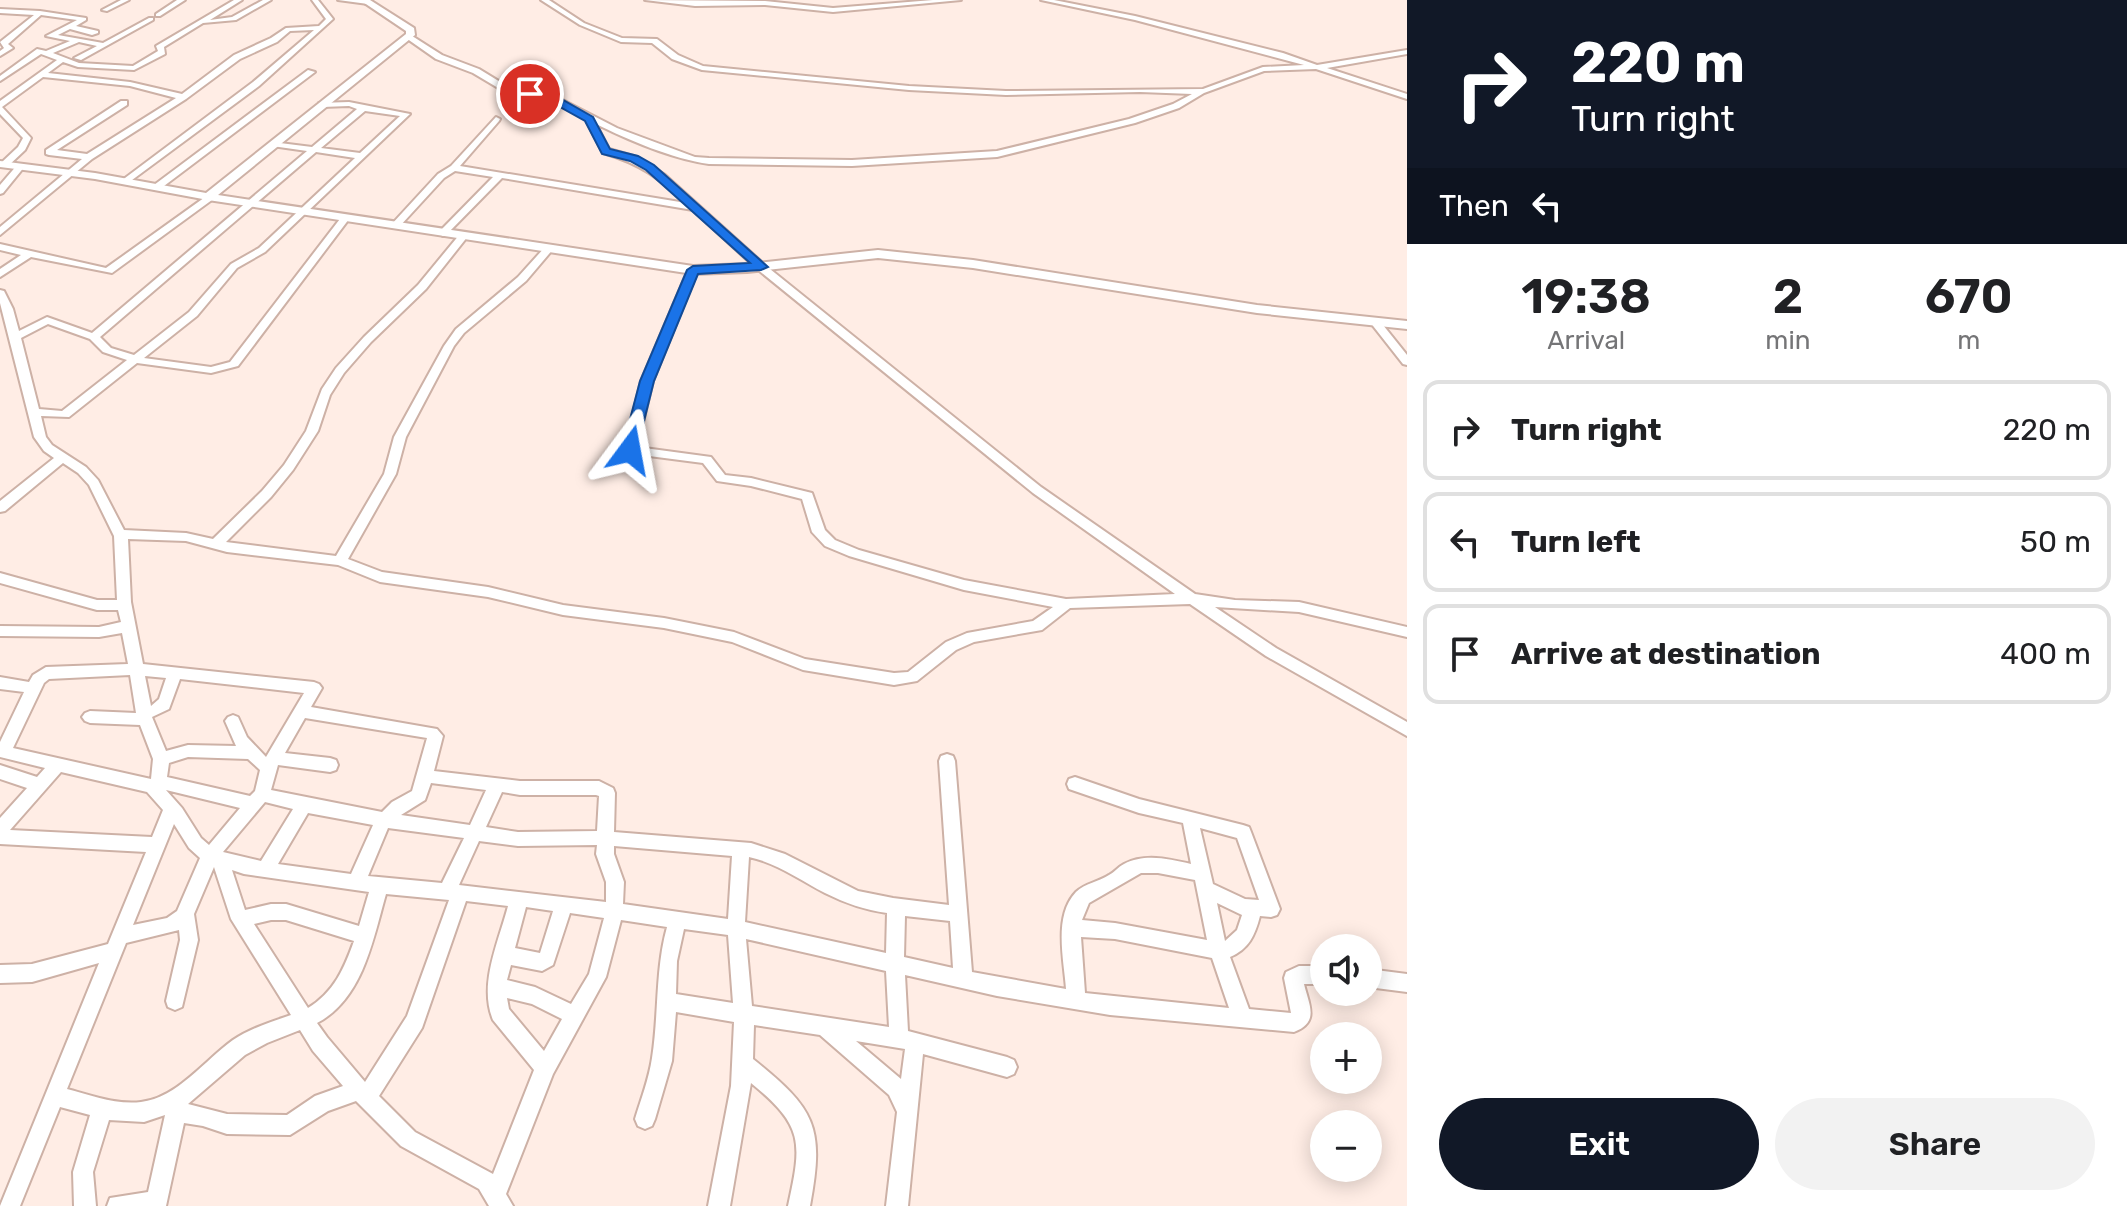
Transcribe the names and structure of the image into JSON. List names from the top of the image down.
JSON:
{
  "page": {
    "turn": ["220 m", "Turn right"],
    "then": "Then",
    "eta": [
      "19:38",
      "Arrival",
      "2",
      "min",
      "670",
      "m"
    ],
    "list": [
      {
        "name": "Turn right",
        "value": "220 m"
      },
      {
        "name": "Turn left",
        "value": "50 m"
      },
      {
        "name": "Arrive at destination",
        "value": "400 m"
      }
    ],
    "map_buttons": ["+", "−"],
    "buttons": ["Exit", "Share"]
  }
}
